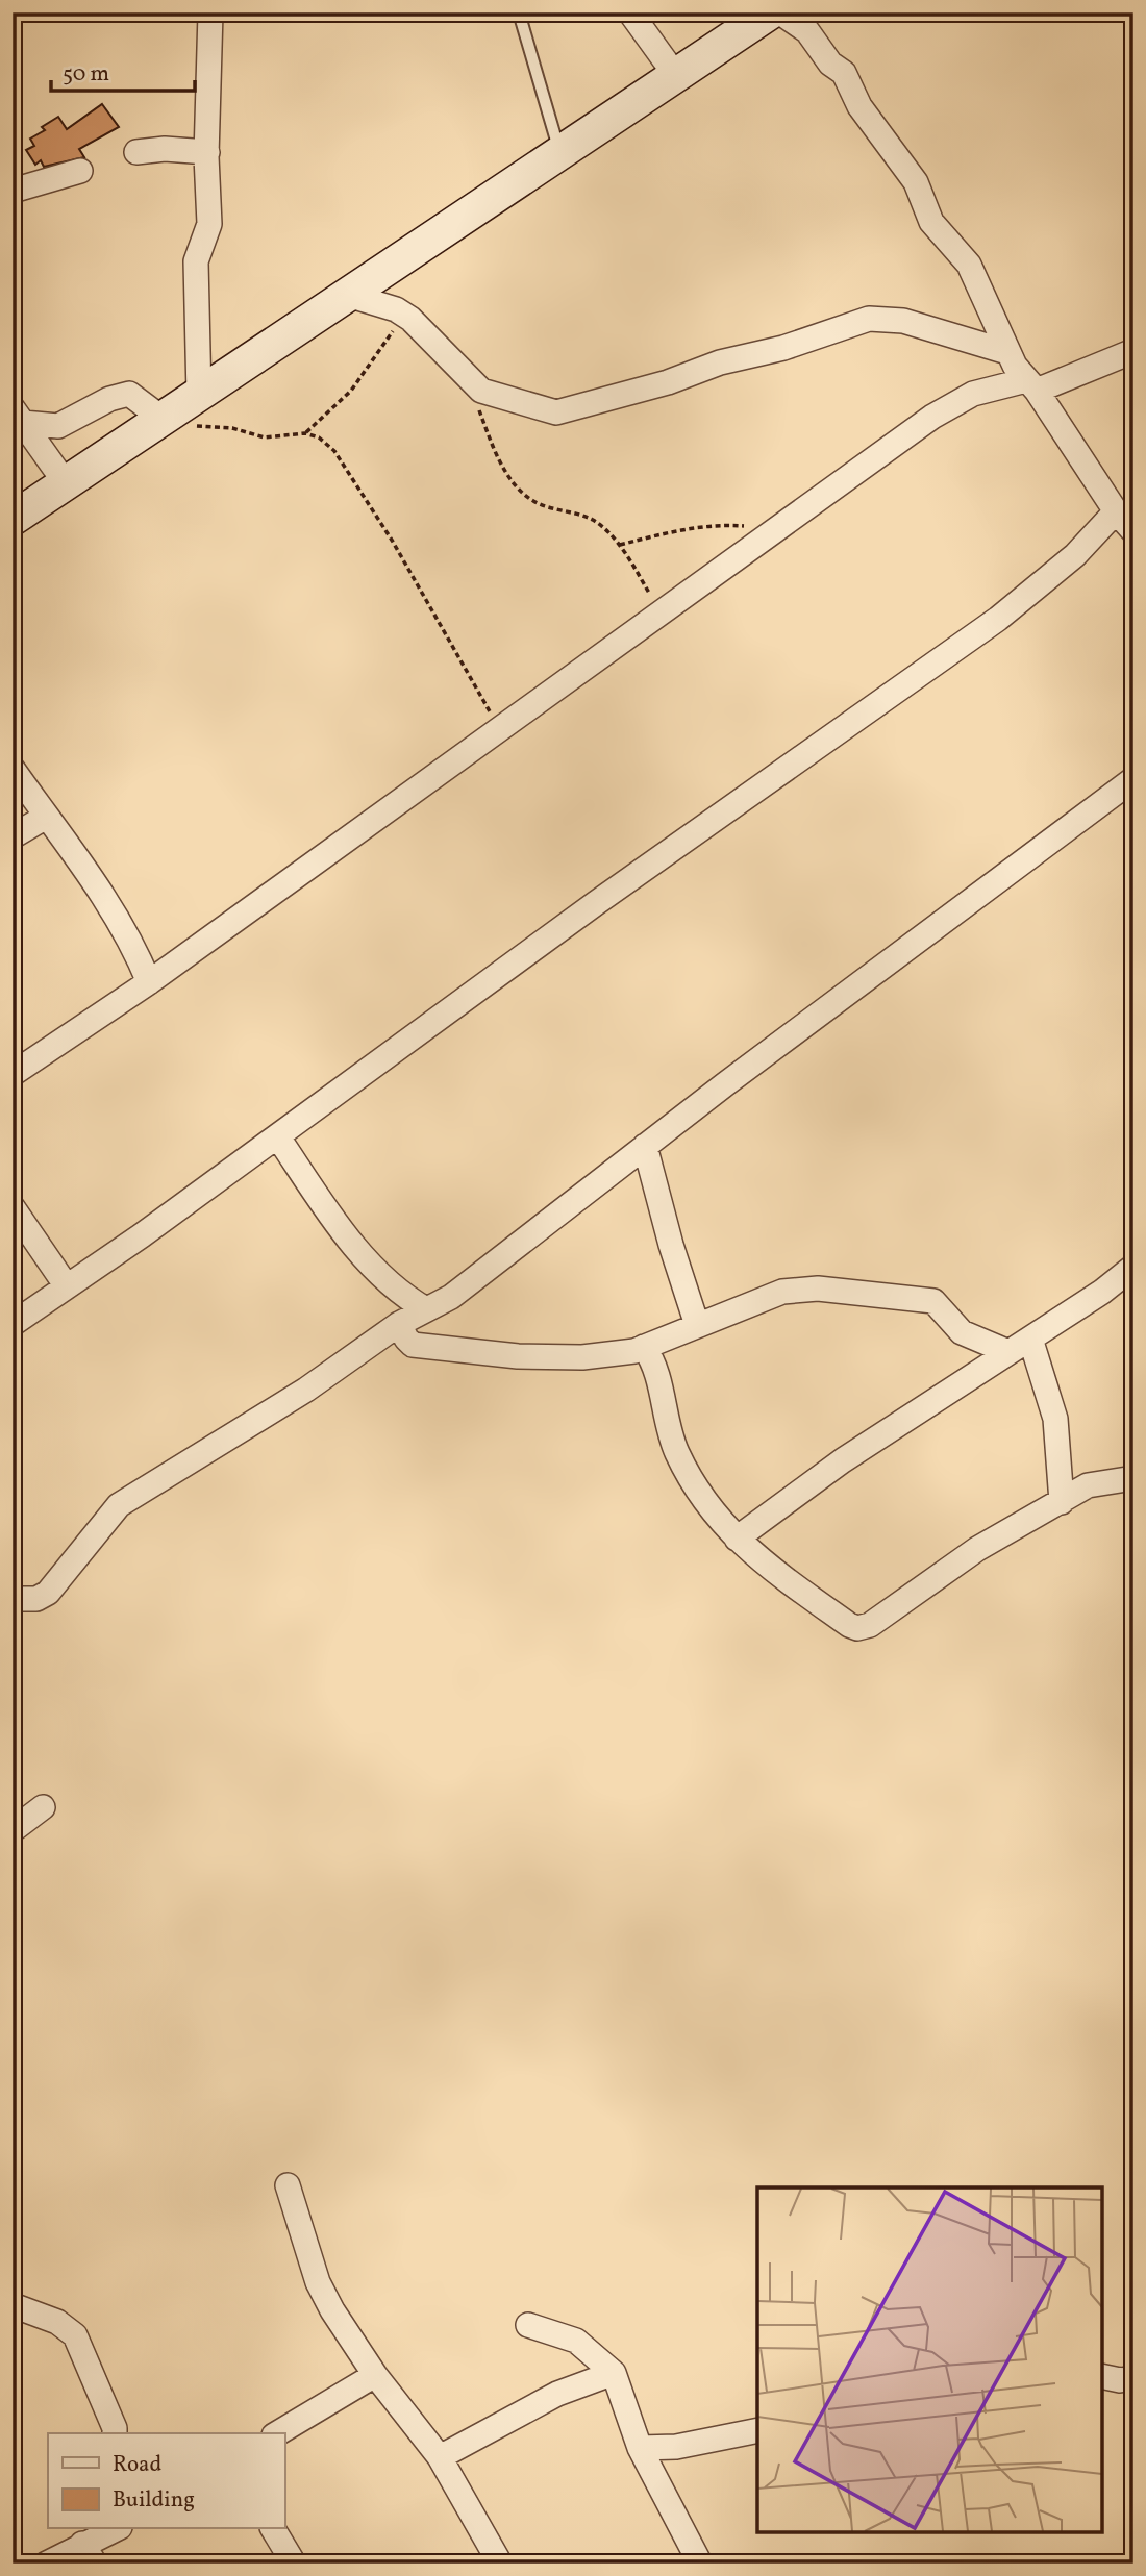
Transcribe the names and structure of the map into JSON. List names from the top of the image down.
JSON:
{
  "legend": ["Road", "Building"],
  "scale_bar": "50 m"
}
